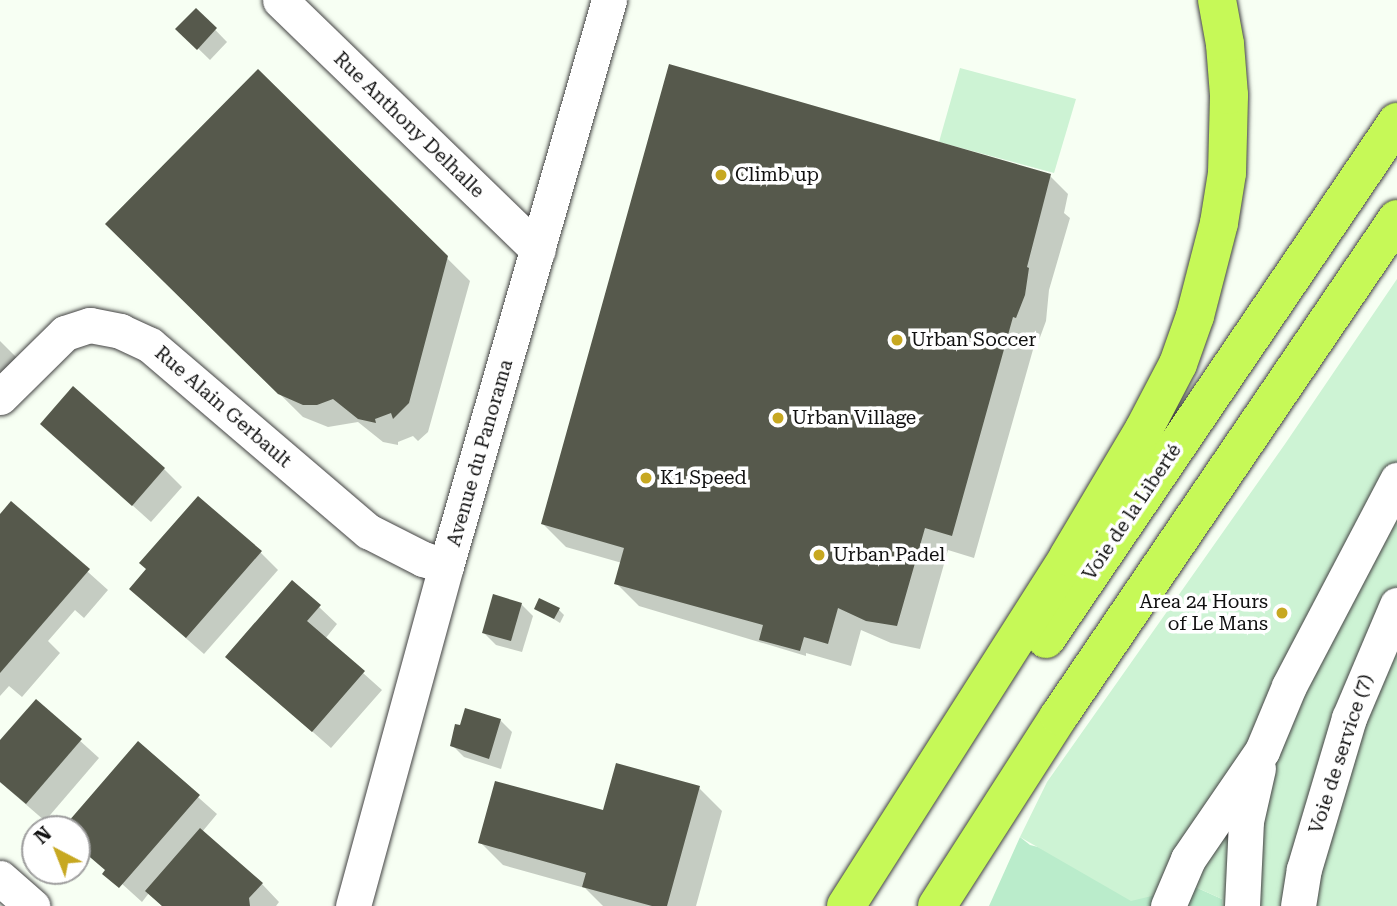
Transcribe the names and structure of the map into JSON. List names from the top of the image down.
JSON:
{
  "streets": {
    "highway": ["Voie de la Liberté"],
    "street": [
      "Rue Anthony Delhalle",
      "Rue Alain Gerbault",
      "Avenue du Panorama",
      "Voie de service (7)"
    ]
  },
  "crossings": [
    ["Rue Anthony Delhalle", "Avenue du Panorama"],
    ["Rue Alain Gerbault", "Avenue du Panorama"]
  ],
  "places": [
    "Climb up",
    "Urban Soccer",
    "Urban Village",
    "K1 Speed",
    "Urban Padel",
    "Area 24 Hours of Le Mans"
  ],
  "north": "top left"
}
